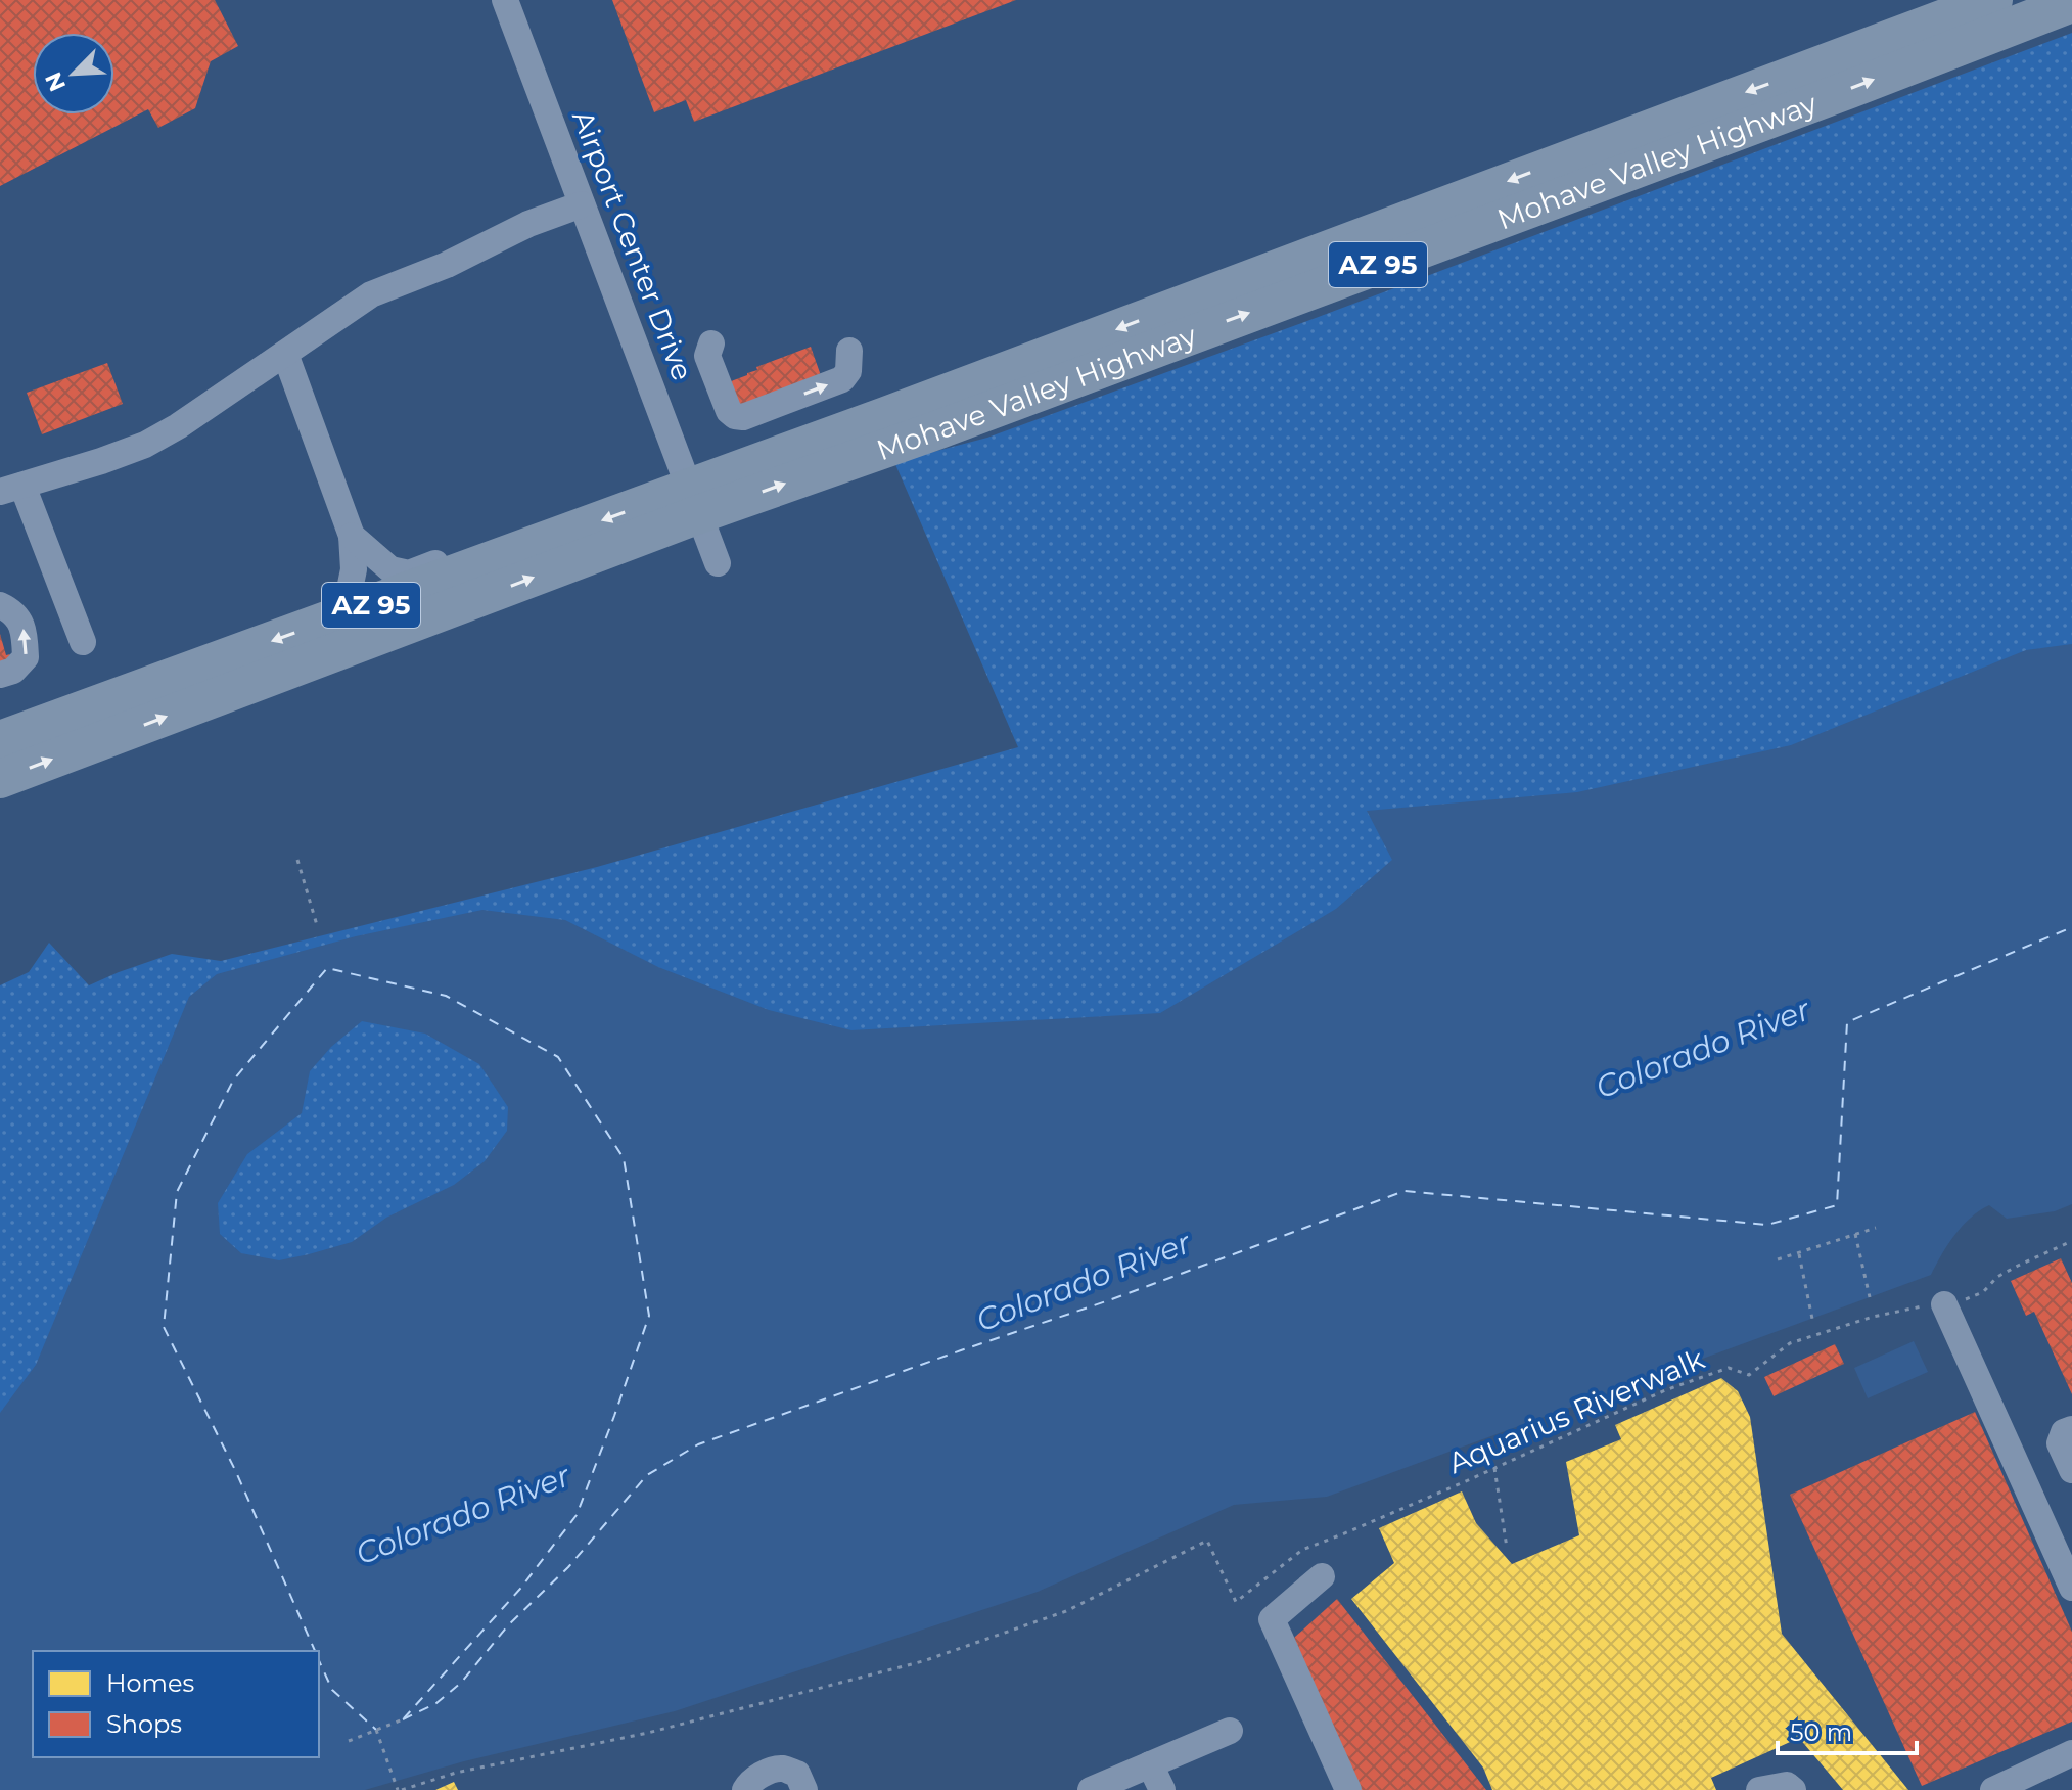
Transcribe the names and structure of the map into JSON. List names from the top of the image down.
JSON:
{
  "streets": {
    "highway": ["Mohave Valley Highway", "AZ 95"],
    "street": ["Airport Center Drive"],
    "path": ["Aquarius Riverwalk"]
  },
  "crossings": [
    ["Mohave Valley Highway", "Airport Center Drive"]
  ],
  "water": ["Colorado River"],
  "legend": ["Homes", "Shops"],
  "scale_bar": "50 m",
  "north": "bottom left"
}
